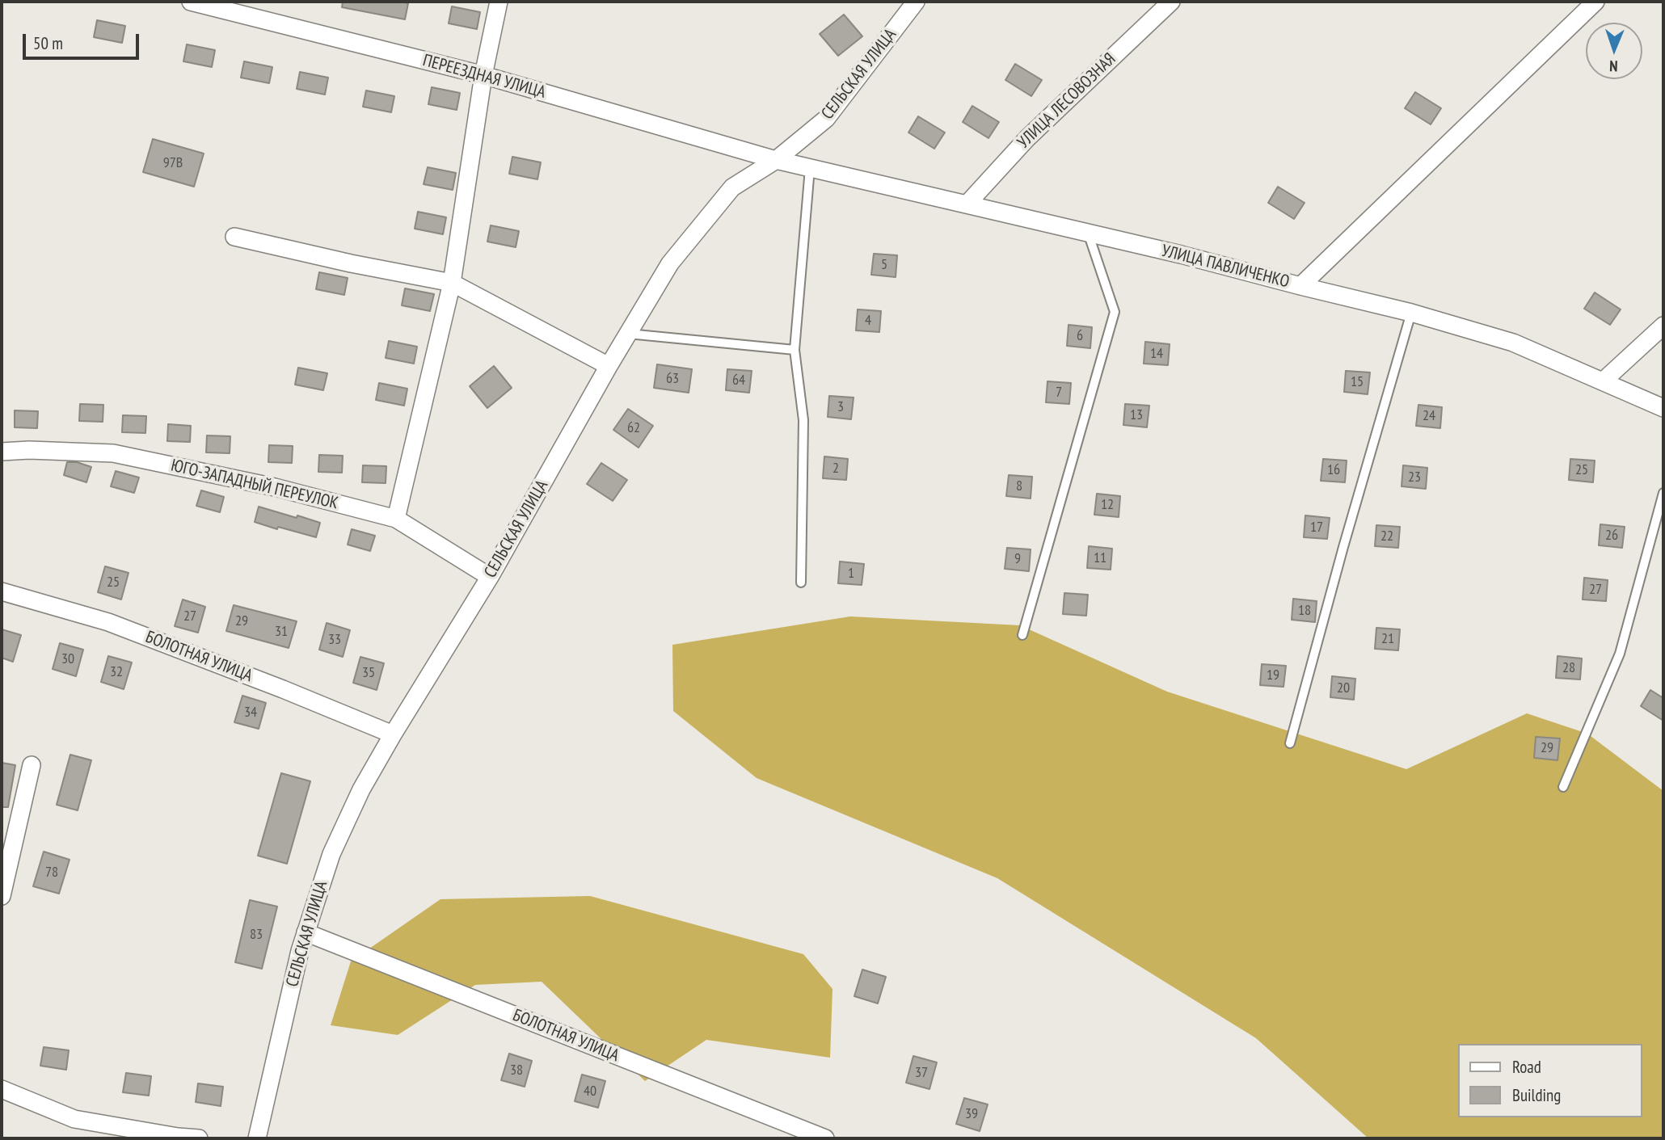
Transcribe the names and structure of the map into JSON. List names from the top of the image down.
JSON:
{
  "streets": {
    "street": [
      "СЕЛЬСКАЯ УЛИЦА",
      "ПЕРЕЕЗДНАЯ УЛИЦА",
      "УЛИЦА ЛЕСОВОЗНАЯ",
      "УЛИЦА ПАВЛИЧЕНКО",
      "ЮГО-ЗАПАДНЫЙ ПЕРЕУЛОК",
      "БОЛОТНАЯ УЛИЦА"
    ]
  },
  "crossings": [
    ["СЕЛЬСКАЯ УЛИЦА", "ПЕРЕЕЗДНАЯ УЛИЦА"],
    ["СЕЛЬСКАЯ УЛИЦА", "УЛИЦА ПАВЛИЧЕНКО"],
    ["СЕЛЬСКАЯ УЛИЦА", "ЮГО-ЗАПАДНЫЙ ПЕРЕУЛОК"],
    ["СЕЛЬСКАЯ УЛИЦА", "БОЛОТНАЯ УЛИЦА"],
    ["ПЕРЕЕЗДНАЯ УЛИЦА", "УЛИЦА ПАВЛИЧЕНКО"],
    ["УЛИЦА ЛЕСОВОЗНАЯ", "УЛИЦА ПАВЛИЧЕНКО"]
  ],
  "house_numbers": [
    "97В",
    "5",
    "4",
    "6",
    "14",
    "63",
    "64",
    "15",
    "7",
    "3",
    "13",
    "24",
    "62",
    "2",
    "16",
    "25",
    "23",
    "8",
    "12",
    "17",
    "26",
    "22",
    "11",
    "9",
    "1",
    "25",
    "27",
    "18",
    "27",
    "29",
    "31",
    "21",
    "33",
    "30",
    "28",
    "32",
    "35",
    "19",
    "20",
    "34",
    "29",
    "78",
    "83",
    "38",
    "37",
    "40",
    "39"
  ],
  "legend": ["Road", "Building"],
  "scale_bar": "50 m",
  "north": "bottom"
}
